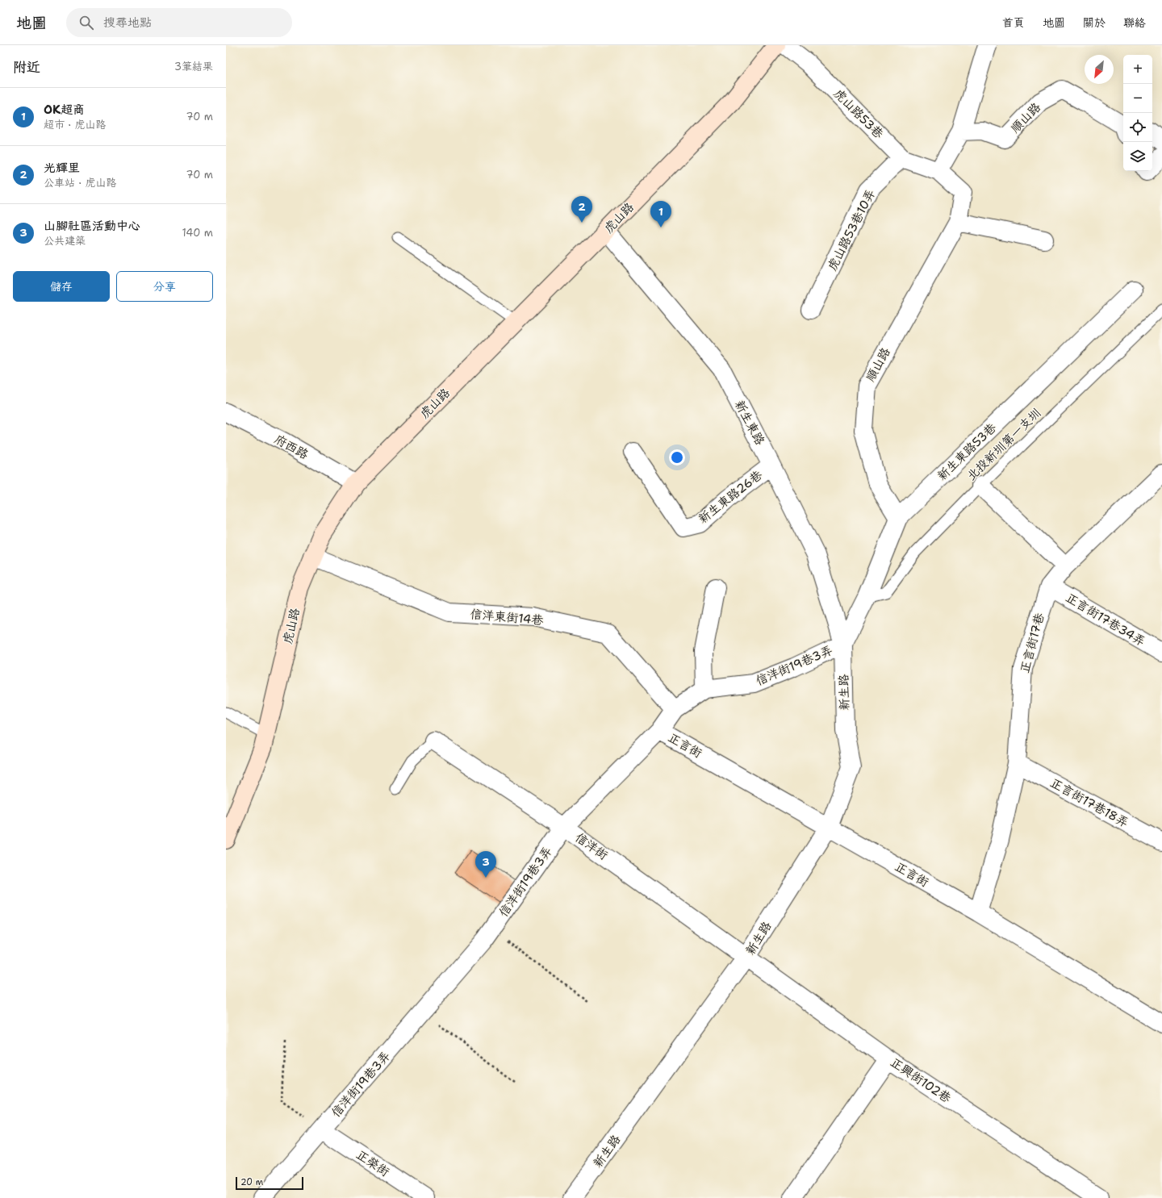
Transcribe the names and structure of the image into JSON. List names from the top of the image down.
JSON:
{
  "streets": {
    "street": [
      "虎山路53巷",
      "順山路",
      "虎山路",
      "虎山路53巷10弄",
      "新生東路",
      "府西路",
      "新生東路53巷",
      "新生東路26巷",
      "信洋東街14巷",
      "正言街17巷34弄",
      "正言街17巷",
      "信洋街19巷3弄",
      "新生路",
      "正言街",
      "正言街17巷18弄",
      "信洋街",
      "正興街102巷",
      "正榮街"
    ],
    "lane": ["北投新圳第一支圳"]
  },
  "crossings": [
    ["虎山路53巷", "順山路"],
    ["虎山路53巷", "虎山路53巷10弄"],
    ["順山路", "新生東路53巷"],
    ["虎山路", "新生東路"],
    ["虎山路", "府西路"],
    ["虎山路", "信洋東街14巷"],
    ["新生東路", "新生東路53巷"],
    ["新生東路", "新生東路26巷"],
    ["新生東路", "信洋街19巷3弄"],
    ["新生東路", "新生路"],
    ["北投新圳第一支圳", "新生東路53巷"],
    ["新生東路53巷", "信洋街19巷3弄"],
    ["新生東路53巷", "新生路"],
    ["信洋東街14巷", "信洋街19巷3弄"],
    ["正言街17巷34弄", "正言街17巷"],
    ["正言街17巷", "正言街"],
    ["正言街17巷", "正言街17巷18弄"],
    ["信洋街19巷3弄", "新生路"],
    ["信洋街19巷3弄", "正言街"],
    ["信洋街19巷3弄", "信洋街"],
    ["信洋街19巷3弄", "正榮街"],
    ["新生路", "正言街"],
    ["新生路", "信洋街"],
    ["新生路", "正興街102巷"],
    ["信洋街", "正興街102巷"]
  ],
  "scale_bar": "20 m",
  "north": "bottom left",
  "page": {
    "header": "地圖",
    "search": "搜尋地點",
    "nav": [
      "首頁",
      "地圖",
      "關於",
      "聯絡"
    ],
    "heading": ["附近", "3筆結果"],
    "map_buttons": ["+", "−"],
    "list": [
      {
        "mark": "1",
        "name": "OK超商",
        "note": "超市 · 虎山路",
        "value": "70 m"
      },
      {
        "mark": "2",
        "name": "光輝里",
        "note": "公車站 · 虎山路",
        "value": "70 m"
      },
      {
        "mark": "3",
        "name": "山腳社區活動中心",
        "note": "公共建築",
        "value": "140 m"
      }
    ],
    "pins": ["2", "1", "3"],
    "buttons": ["儲存", "分享"],
    "scale": "20 m"
  }
}
